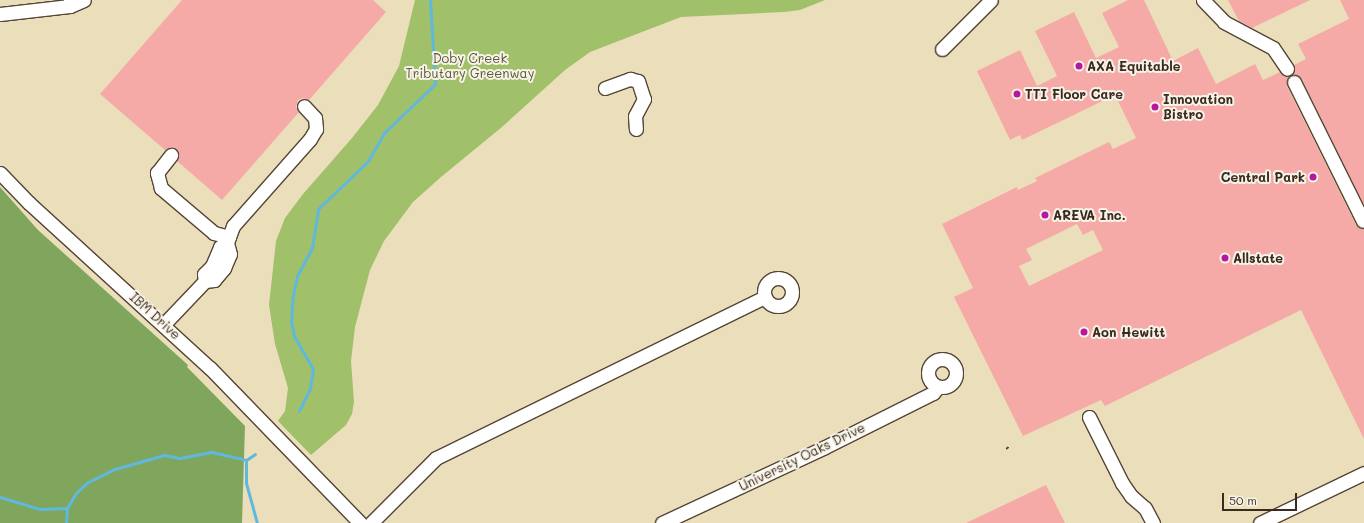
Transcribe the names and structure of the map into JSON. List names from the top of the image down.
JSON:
{
  "streets": {
    "street": ["IBM Drive", "University Oaks Drive"]
  },
  "parks": ["Doby Creek Tributary Greenway"],
  "places": [
    "AXA Equitable",
    "TTI Floor Care",
    "Innovation Bistro",
    "Central Park",
    "AREVA Inc.",
    "Allstate",
    "Aon Hewitt"
  ],
  "scale_bar": "50 m"
}
